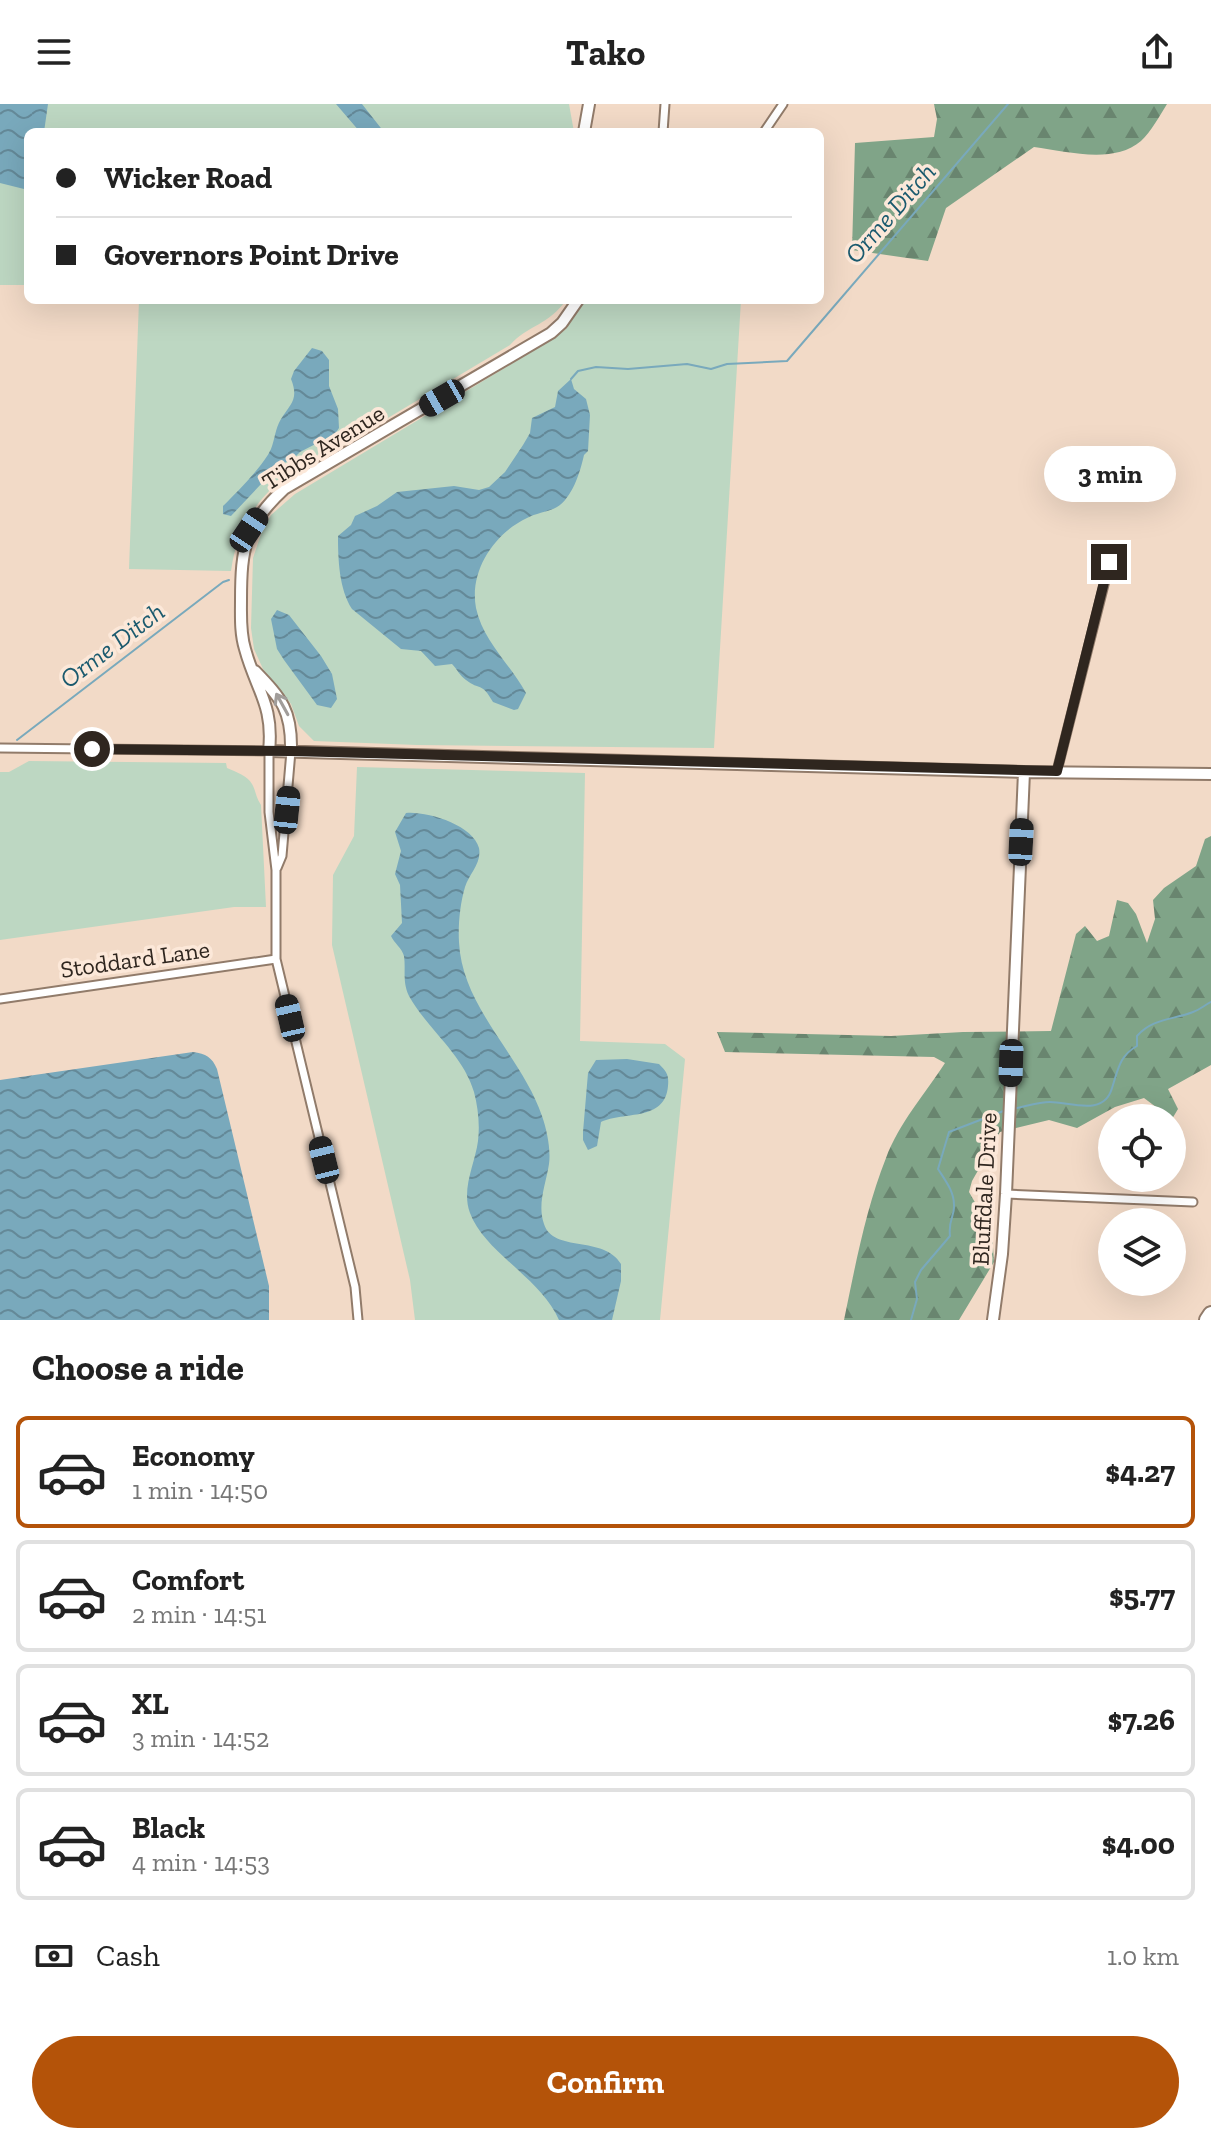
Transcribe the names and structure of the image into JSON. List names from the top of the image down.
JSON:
{
  "streets": {
    "street": ["Tibbs Avenue", "Stoddard Lane", "Bluffdale Drive"]
  },
  "crossings": [
    ["Tibbs Avenue", "Stoddard Lane"]
  ],
  "water": ["Orme Ditch"],
  "page": {
    "header": "Tako",
    "banner": ["Wicker Road", "Governors Point Drive"],
    "bubble": "3 min",
    "heading": "Choose a ride",
    "list": [
      {
        "name": "Economy",
        "note": "1 min · 14:50",
        "value": "$4.27"
      },
      {
        "name": "Comfort",
        "note": "2 min · 14:51",
        "value": "$5.77"
      },
      {
        "name": "XL",
        "note": "3 min · 14:52",
        "value": "$7.26"
      },
      {
        "name": "Black",
        "note": "4 min · 14:53",
        "value": "$4.00"
      }
    ],
    "pay": ["Cash", "1.0 km"],
    "buttons": "Confirm"
  }
}
